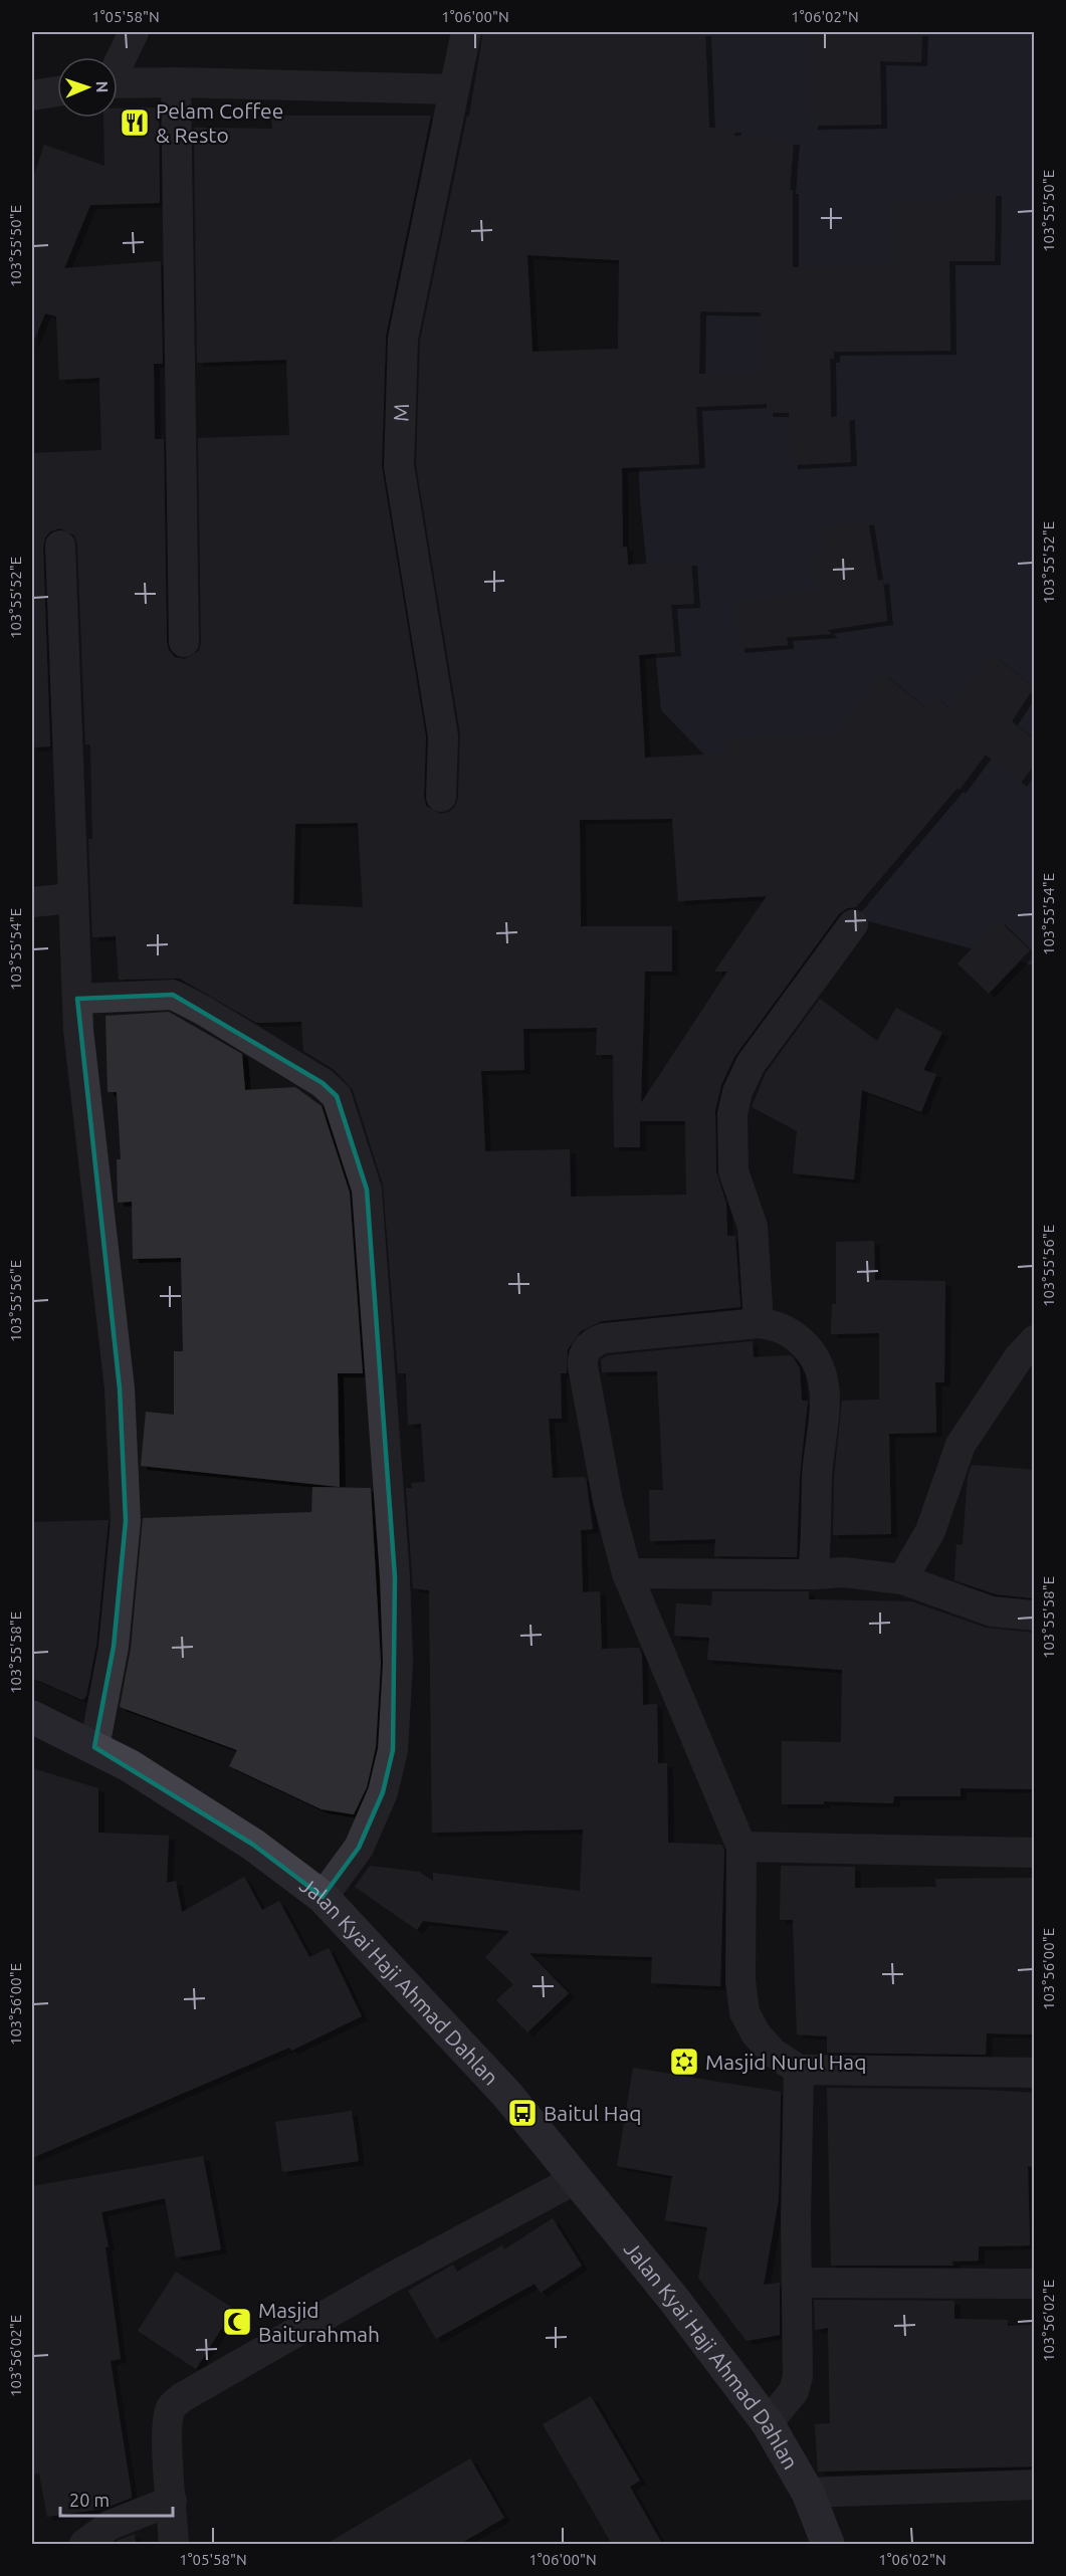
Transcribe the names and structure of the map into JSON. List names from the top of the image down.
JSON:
{
  "streets": {
    "main road": ["Jalan Kyai Haji Ahmad Dahlan"],
    "street": ["M"]
  },
  "places": {
    "restaurant": ["Pelam Coffee & Resto"],
    "synagogue": ["Masjid Nurul Haq"],
    "bus stop": ["Baitul Haq"],
    "mosque": ["Masjid Baiturahmah"]
  },
  "scale_bar": "20 m",
  "north": "right",
  "coordinates": [
    "1°05'58\"N",
    "1°06'00\"N",
    "1°06'02\"N",
    "103°55'50\"E",
    "103°55'52\"E",
    "103°55'54\"E",
    "103°55'56\"E",
    "103°55'58\"E",
    "103°56'00\"E",
    "103°56'02\"E"
  ]
}
